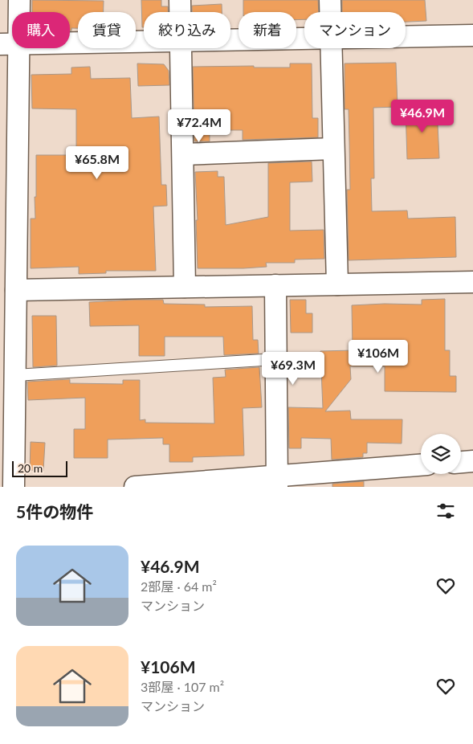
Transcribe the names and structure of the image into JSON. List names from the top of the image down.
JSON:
{
  "scale_bar": "20 m",
  "page": {
    "chip": [
      "購入",
      "賃貸",
      "絞り込み",
      "新着",
      "マンション"
    ],
    "price": [
      "¥46.9M",
      "¥72.4M",
      "¥65.8M",
      "¥106M",
      "¥69.3M"
    ],
    "scale": "20 m",
    "heading": "5件の物件",
    "list": [
      {
        "name": "¥46.9M",
        "note": "2部屋 · 64 m² · マンション"
      },
      {
        "name": "¥106M",
        "note": "3部屋 · 107 m² · マンション"
      }
    ]
  }
}
